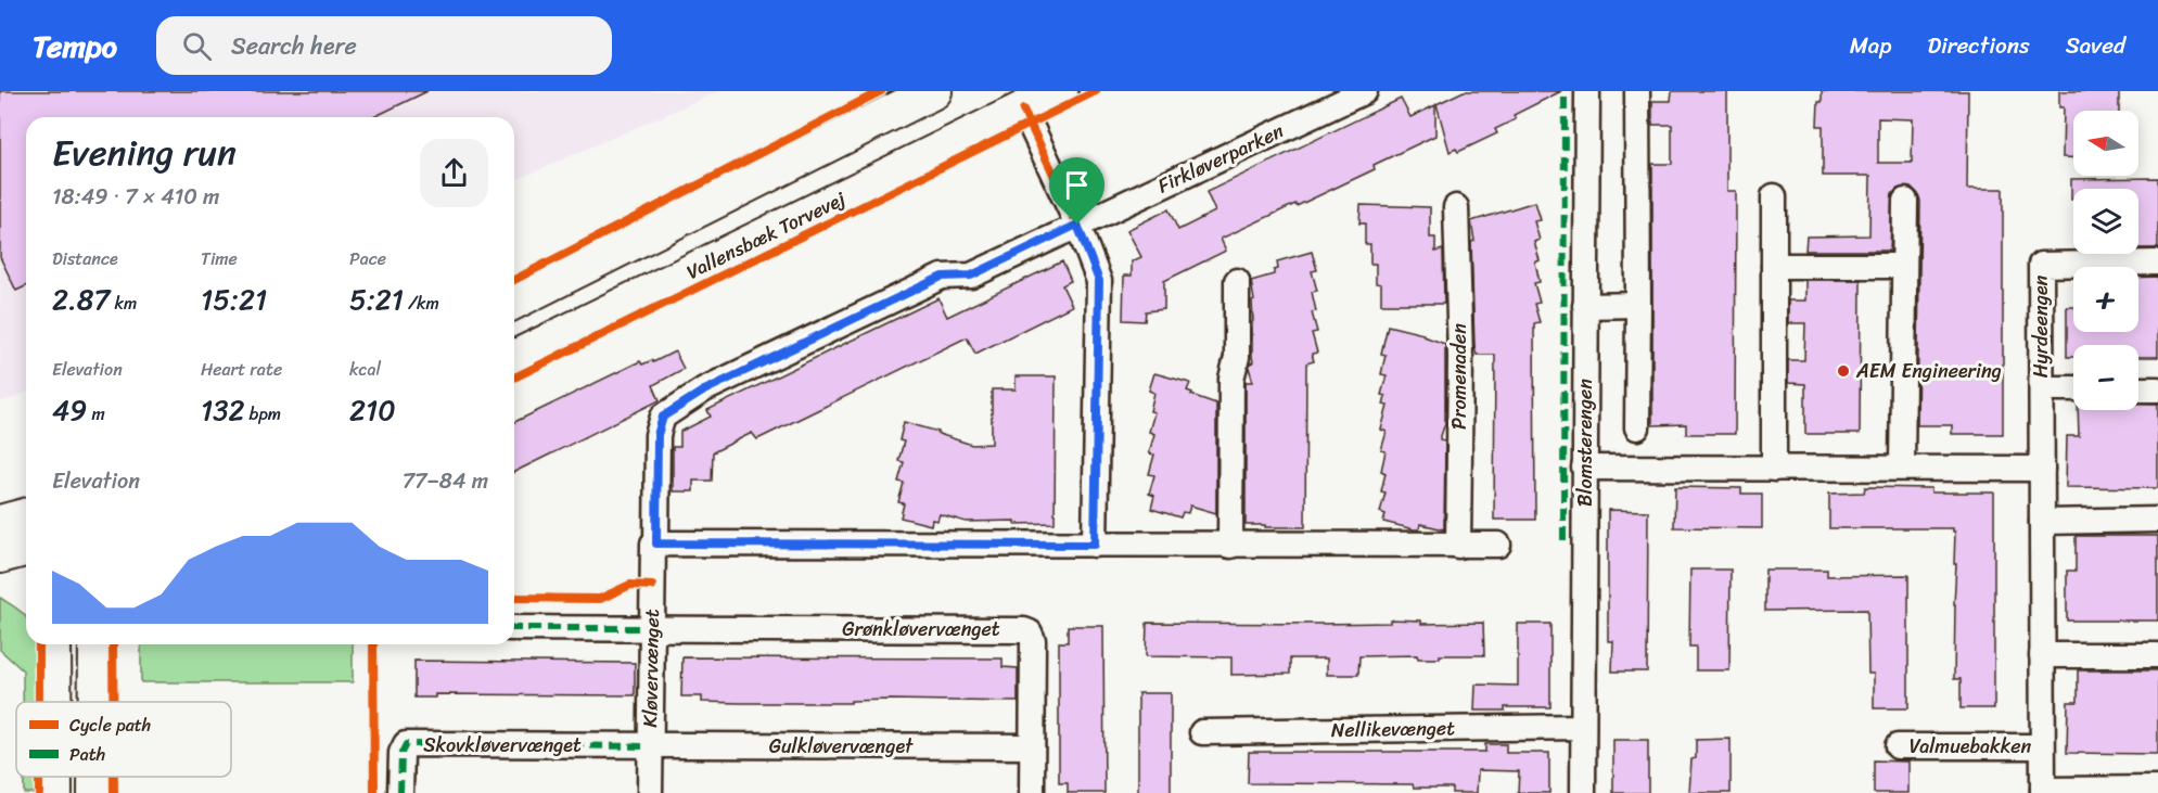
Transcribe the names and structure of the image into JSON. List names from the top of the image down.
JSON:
{
  "streets": {
    "street": [
      "Firkløverparken",
      "Vallensbæk Torvevej",
      "Hyrdeengen",
      "Promenaden",
      "Blomsterengen",
      "Grønkløvervænget",
      "Kløvervænget",
      "Nellikevænget",
      "Skovkløvervænget",
      "Gulkløvervænget",
      "Valmuebakken"
    ]
  },
  "crossings": [
    ["Firkløverparken", "Kløvervænget"],
    ["Hyrdeengen", "Valmuebakken"],
    ["Blomsterengen", "Nellikevænget"],
    ["Grønkløvervænget", "Kløvervænget"],
    ["Grønkløvervænget", "Gulkløvervænget"],
    ["Kløvervænget", "Skovkløvervænget"],
    ["Kløvervænget", "Gulkløvervænget"],
    ["Skovkløvervænget", "Gulkløvervænget"]
  ],
  "places": ["AEM Engineering"],
  "legend": ["Cycle path", "Path"],
  "north": "left",
  "page": {
    "header": "Tempo",
    "search": "Search here",
    "nav": ["Map", "Directions", "Saved"],
    "map_buttons": ["+", "−"],
    "heading": ["Evening run", "18:49 · 7 × 410 m"],
    "stats": [
      ["Distance", "2.87 km"],
      ["Time", "15:21"],
      ["Pace", "5:21 /km"],
      ["Elevation", "49 m"],
      ["Heart rate", "132 bpm"],
      ["kcal", "210"]
    ],
    "chart": ["Elevation", "77–84 m"]
  }
}
